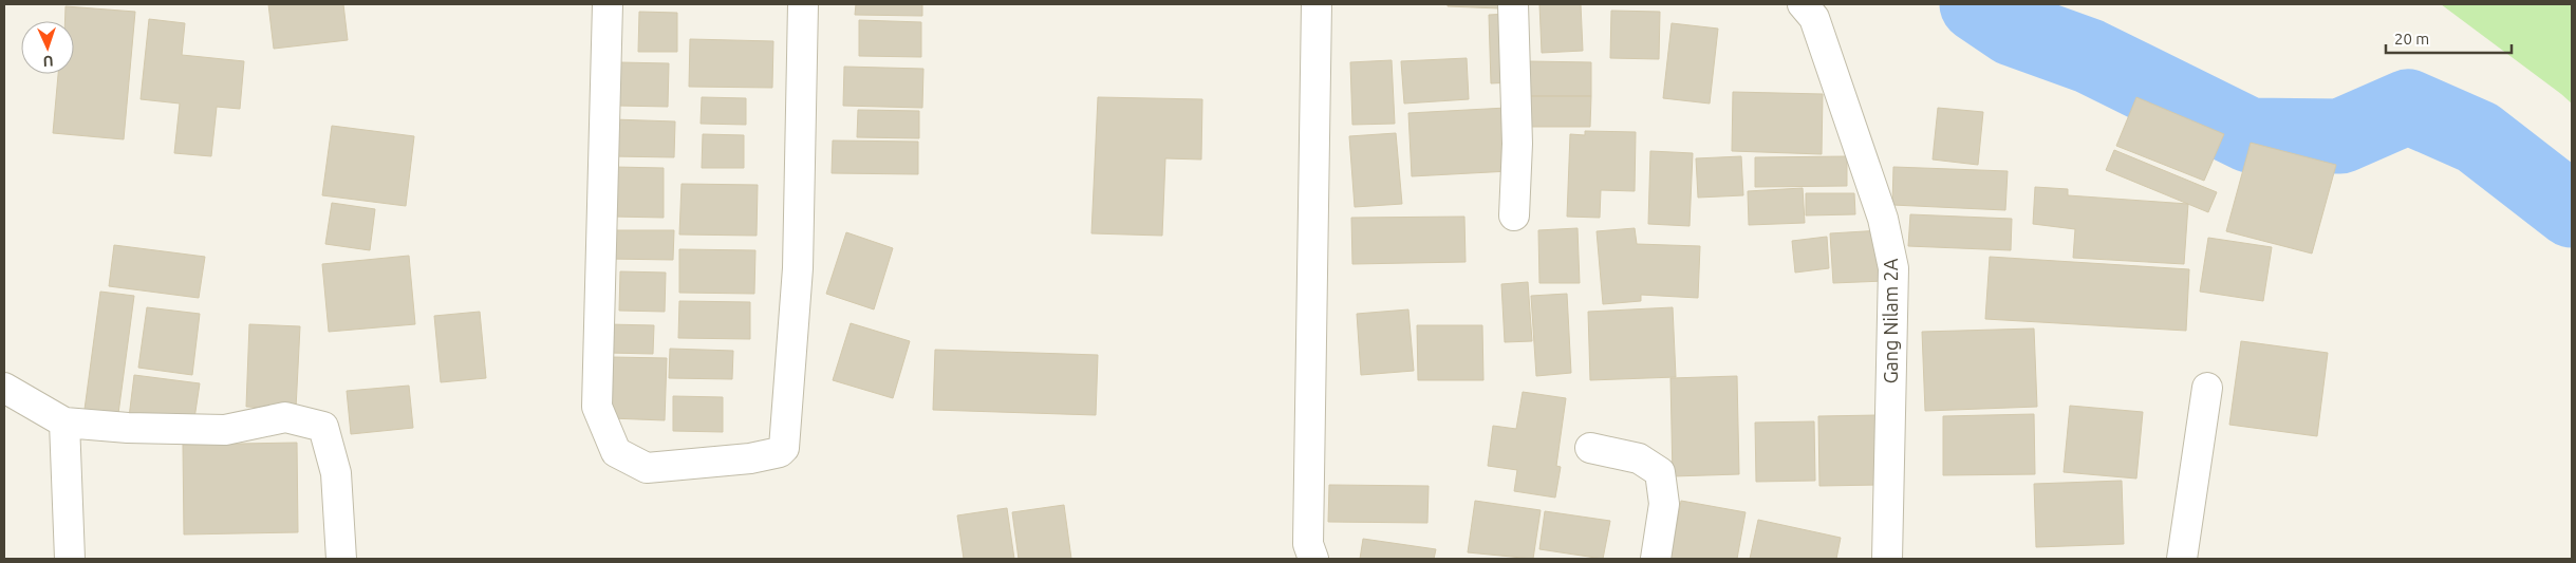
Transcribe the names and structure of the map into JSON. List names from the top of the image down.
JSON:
{
  "streets": {
    "street": ["Gang Nilam 2A"]
  },
  "scale_bar": "20 m",
  "north": "bottom"
}
